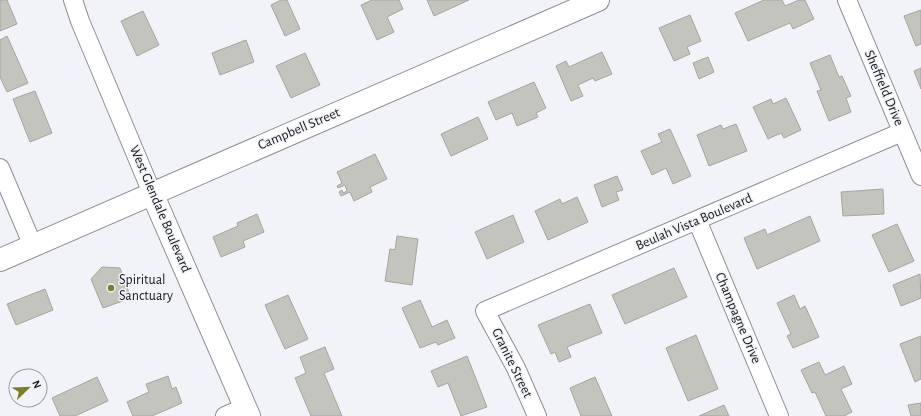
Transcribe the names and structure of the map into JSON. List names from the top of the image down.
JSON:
{
  "streets": {
    "main road": ["Campbell Street", "West Glendale Boulevard"],
    "street": [
      "Sheffield Drive",
      "Beulah Vista Boulevard",
      "Champagne Drive",
      "Granite Street"
    ]
  },
  "crossings": [
    ["Sheffield Drive", "Beulah Vista Boulevard"],
    ["Campbell Street", "West Glendale Boulevard"],
    ["Beulah Vista Boulevard", "Champagne Drive"],
    ["Beulah Vista Boulevard", "Granite Street"]
  ],
  "places": ["Spiritual Sanctuary"],
  "north": "top right"
}
